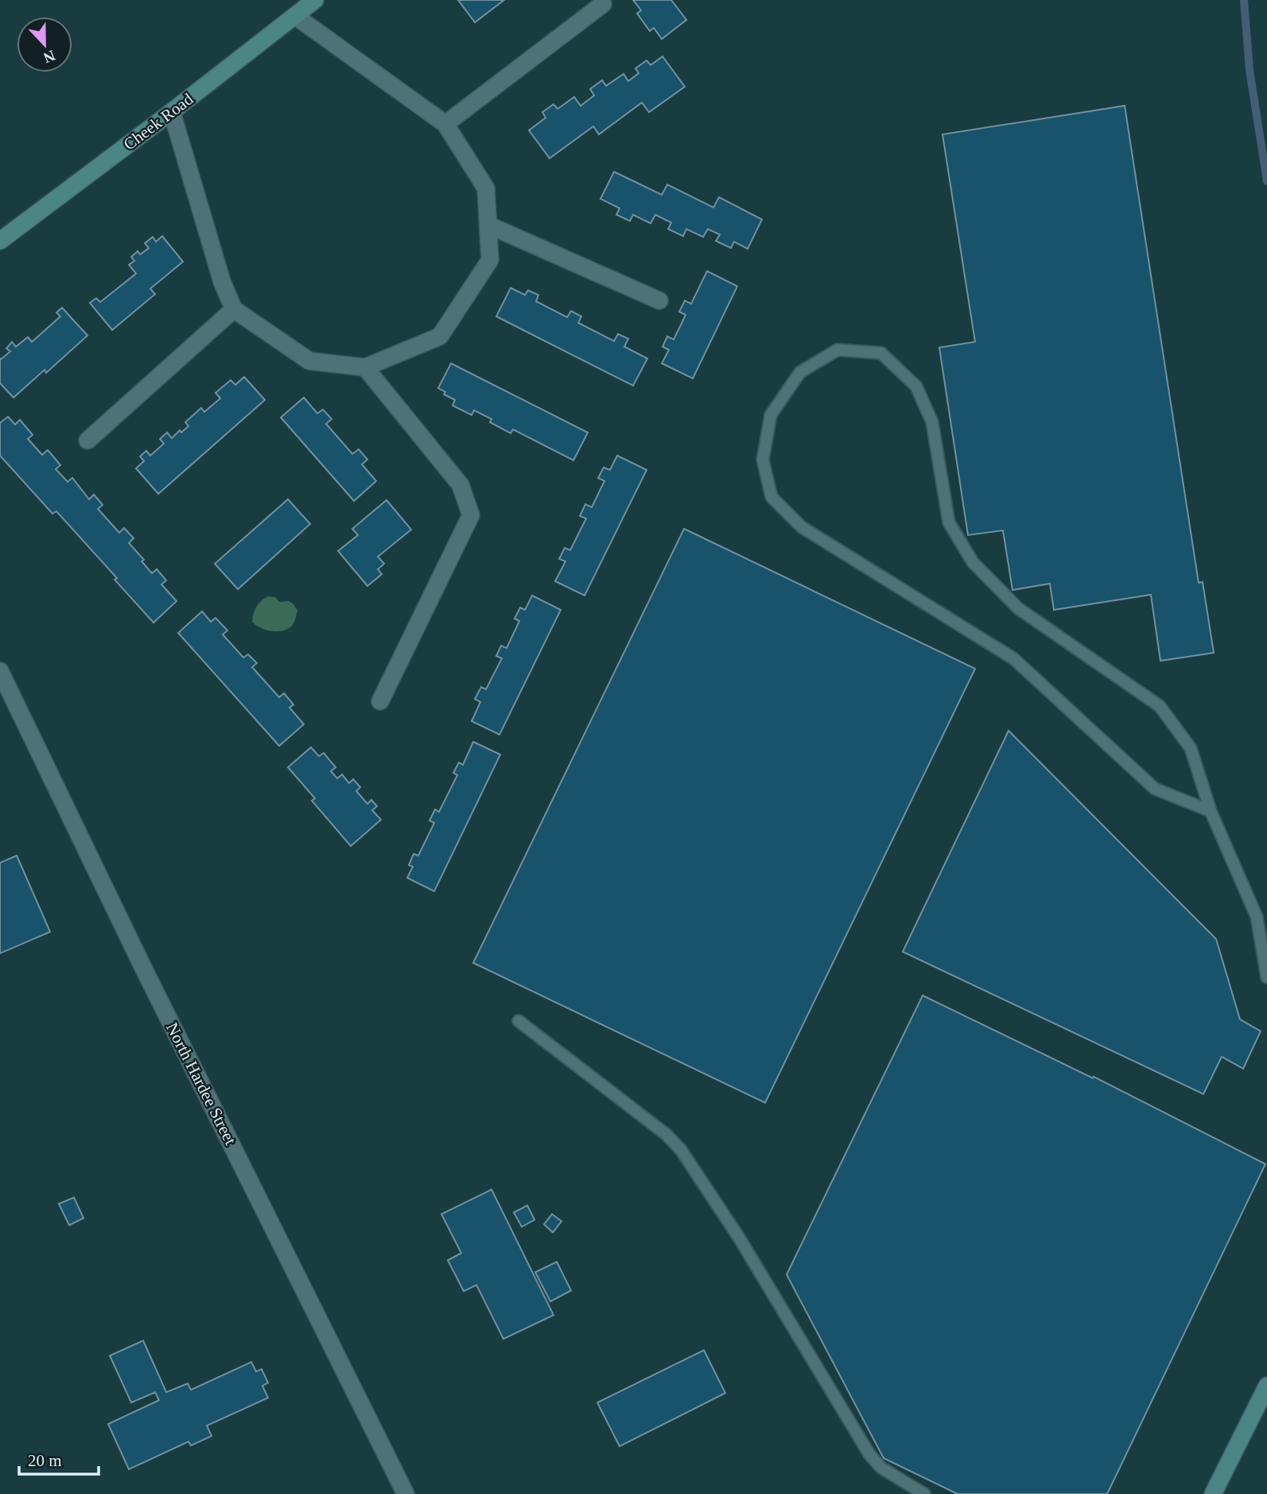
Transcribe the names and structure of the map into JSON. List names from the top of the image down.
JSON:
{
  "streets": {
    "main road": ["Cheek Road"],
    "street": ["North Hardee Street"]
  },
  "scale_bar": "20 m",
  "north": "bottom"
}
